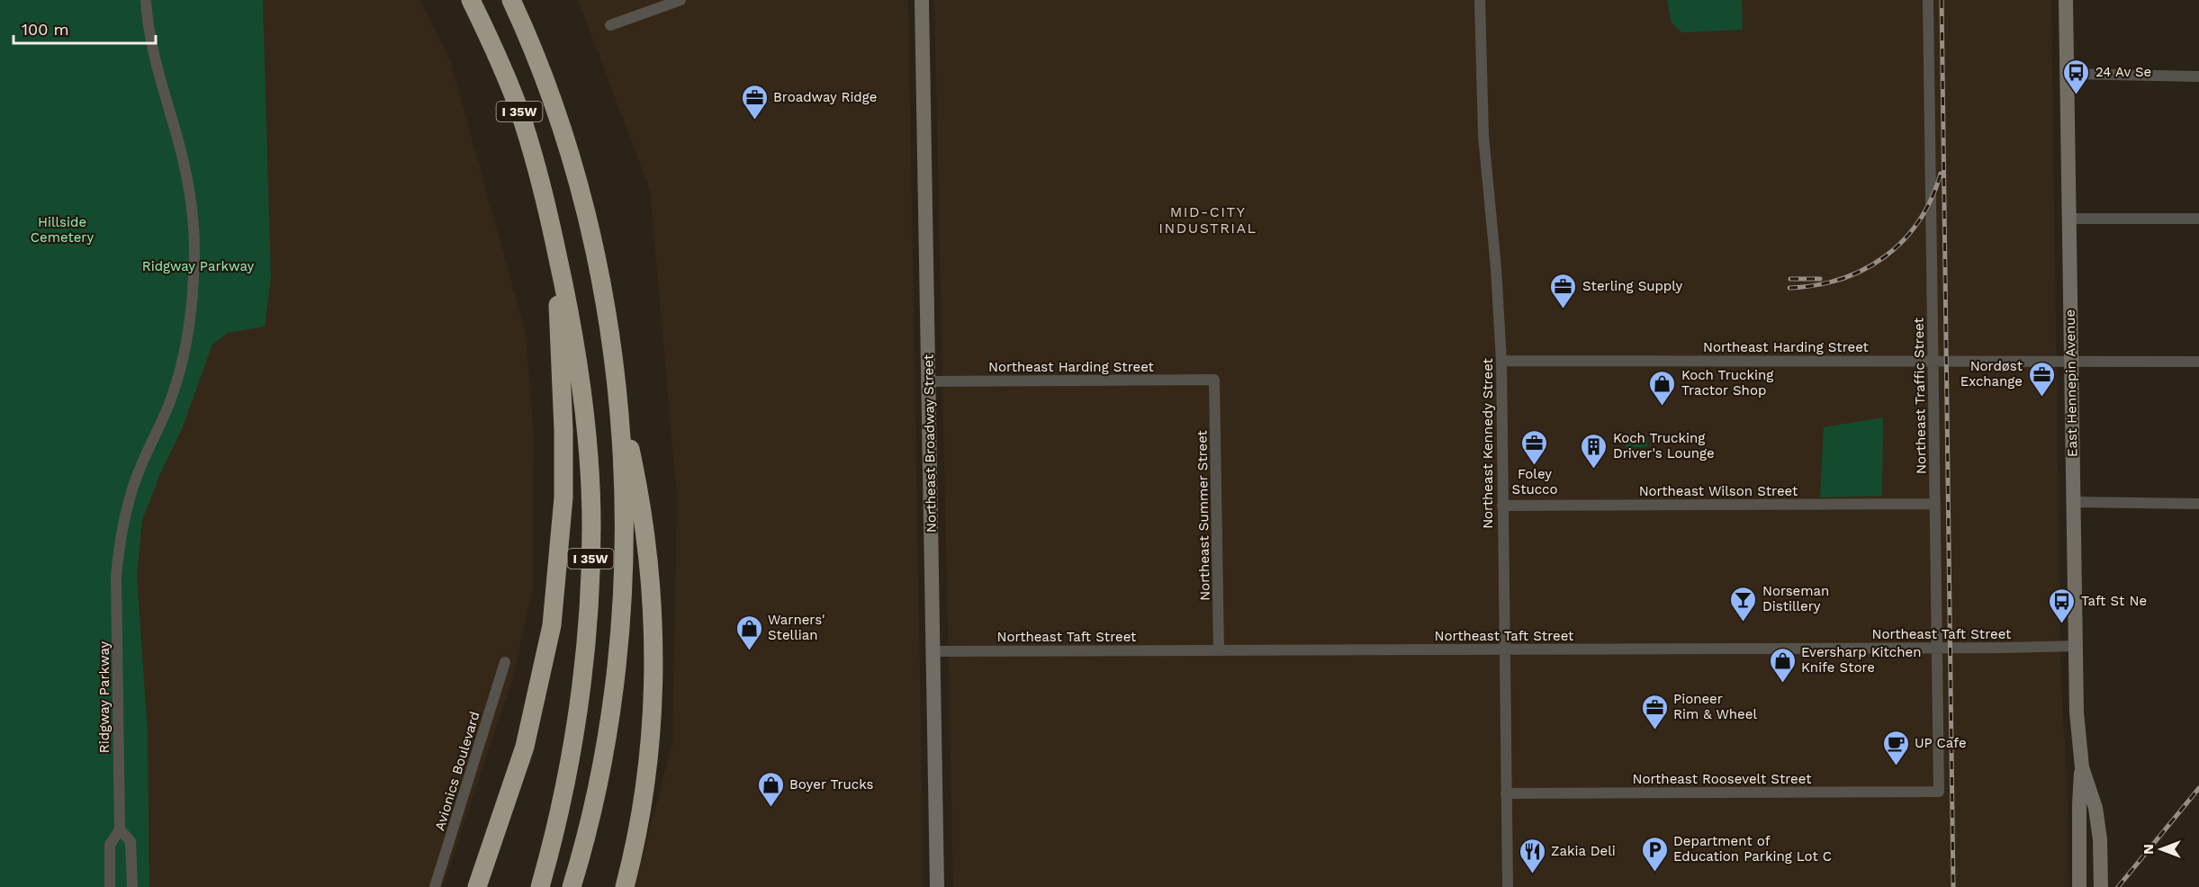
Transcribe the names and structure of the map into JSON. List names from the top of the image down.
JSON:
{
  "streets": {
    "highway": ["I 35W"],
    "main road": ["East Hennepin Avenue", "Northeast Broadway Street"],
    "street": [
      "Northeast Harding Street",
      "Northeast Traffic Street",
      "Northeast Kennedy Street",
      "Northeast Wilson Street",
      "Northeast Summer Street",
      "Northeast Taft Street",
      "Ridgway Parkway",
      "Avionics Boulevard",
      "Northeast Roosevelt Street"
    ]
  },
  "crossings": [
    ["Northeast Harding Street", "East Hennepin Avenue"],
    ["Northeast Harding Street", "Northeast Traffic Street"],
    ["Northeast Harding Street", "Northeast Broadway Street"],
    ["Northeast Harding Street", "Northeast Kennedy Street"],
    ["Northeast Harding Street", "Northeast Summer Street"],
    ["East Hennepin Avenue", "Northeast Taft Street"],
    ["Northeast Traffic Street", "Northeast Wilson Street"],
    ["Northeast Traffic Street", "Northeast Taft Street"],
    ["Northeast Traffic Street", "Northeast Roosevelt Street"],
    ["Northeast Broadway Street", "Northeast Taft Street"],
    ["Northeast Kennedy Street", "Northeast Wilson Street"],
    ["Northeast Kennedy Street", "Northeast Taft Street"],
    ["Northeast Kennedy Street", "Northeast Roosevelt Street"],
    ["Northeast Summer Street", "Northeast Taft Street"]
  ],
  "districts": ["MID-CITY INDUSTRIAL"],
  "parks": ["Hillside Cemetery", "Ridgway Parkway"],
  "places": {
    "bus stop": ["24 Av Se", "Taft St Ne"],
    "office": [
      "Broadway Ridge",
      "Sterling Supply",
      "Nordøst Exchange",
      "Foley Stucco",
      "Pioneer Rim & Wheel"
    ],
    "shop": [
      "Koch Trucking Tractor Shop",
      "Warners' Stellian",
      "Eversharp Kitchen Knife Store",
      "Boyer Trucks"
    ],
    "building": ["Koch Trucking Driver's Lounge"],
    "bar": ["Norseman Distillery"],
    "cafe": ["UP Cafe"],
    "parking": ["Department of Education Parking Lot C"],
    "restaurant": ["Zakia Deli"]
  },
  "scale_bar": "100 m",
  "north": "left"
}
